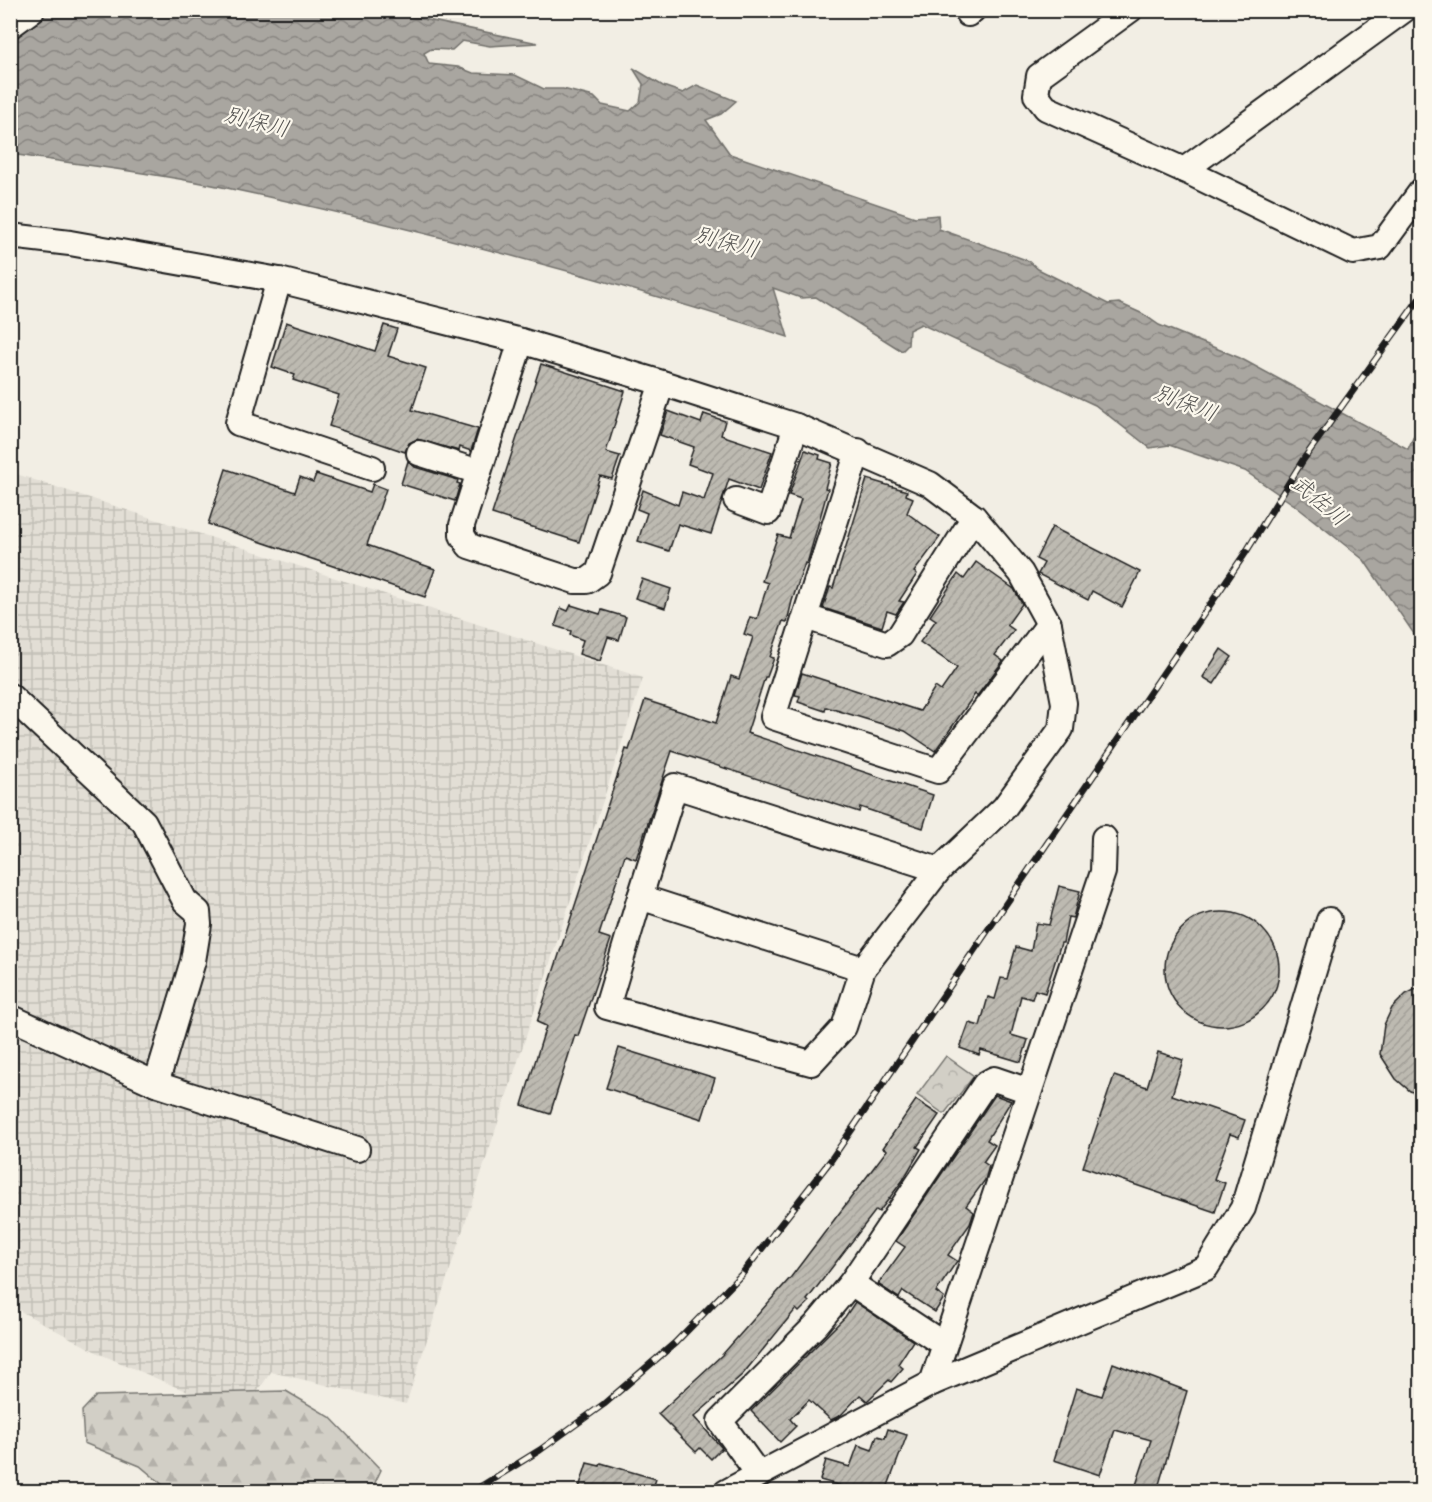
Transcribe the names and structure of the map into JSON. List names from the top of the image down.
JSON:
{
  "water": ["別保川", "武佐川"]
}
